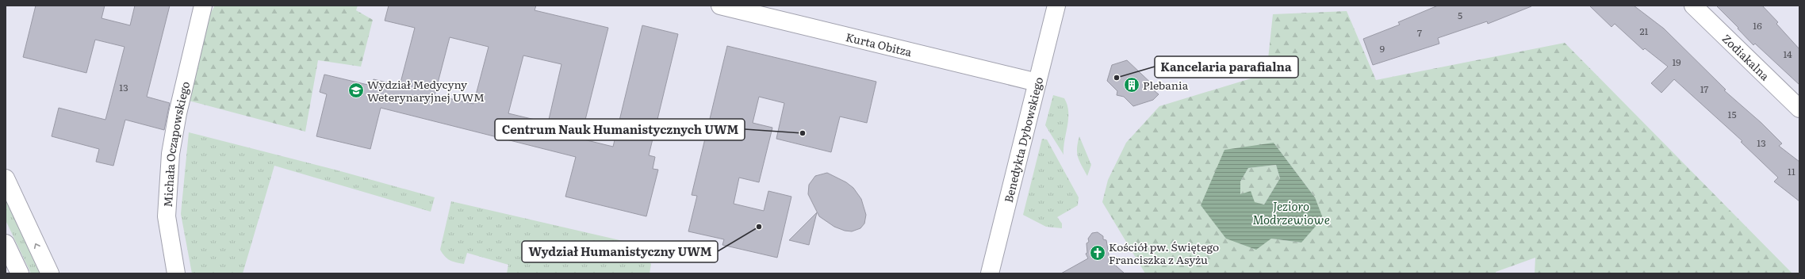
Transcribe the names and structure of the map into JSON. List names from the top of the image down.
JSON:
{
  "streets": {
    "street": [
      "Kurta Obitza",
      "Zodiakalna",
      "Benedykta Dybowskiego",
      "Michała Oczapowskiego"
    ]
  },
  "crossings": [
    ["Kurta Obitza", "Benedykta Dybowskiego"]
  ],
  "water": ["Jezioro Modrzewiowe"],
  "places": {
    "other": ["Kancelaria parafialna", "Centrum Nauk Humanistycznych UWM", "Wydział Humanistyczny UWM"],
    "building": ["Plebania"],
    "school or university": ["Wydział Medycyny Weterynaryjnej UWM"],
    "church": ["Kościół pw. Świętego Franciszka z Asyżu"]
  },
  "house_numbers": [
    "5",
    "16",
    "21",
    "7",
    "9",
    "14",
    "19",
    "13",
    "17",
    "15",
    "13",
    "11"
  ]
}
